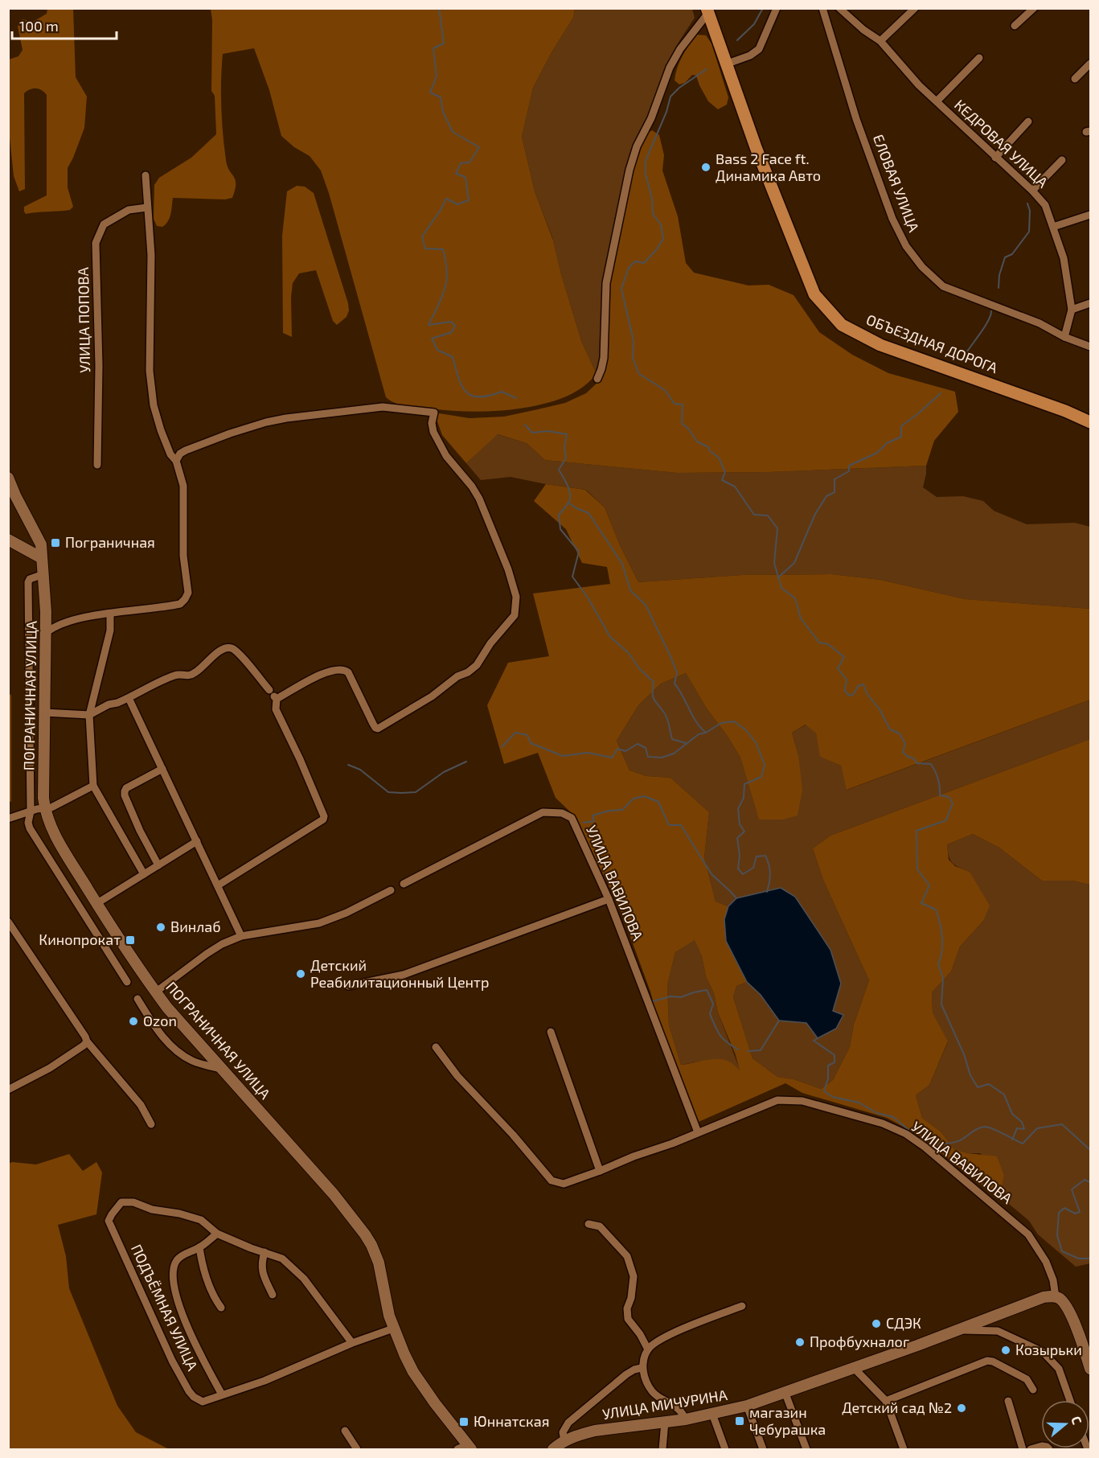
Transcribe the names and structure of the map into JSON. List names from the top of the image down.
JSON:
{
  "streets": {
    "main road": ["ОБЪЕЗДНАЯ ДОРОГА", "ПОГРАНИЧНАЯ УЛИЦА", "УЛИЦА МИЧУРИНА"],
    "street": [
      "КЕДРОВАЯ УЛИЦА",
      "ЕЛОВАЯ УЛИЦА",
      "УЛИЦА ПОПОВА",
      "УЛИЦА ВАВИЛОВА",
      "ПОДЪЁМНАЯ УЛИЦА"
    ]
  },
  "crossings": [
    ["КЕДРОВАЯ УЛИЦА", "ЕЛОВАЯ УЛИЦА"],
    ["ПОГРАНИЧНАЯ УЛИЦА", "ПОДЪЁМНАЯ УЛИЦА"],
    ["УЛИЦА ВАВИЛОВА", "УЛИЦА МИЧУРИНА"]
  ],
  "places": {
    "other": [
      "Bass 2 Face ft. Динамика Авто",
      "Винлаб",
      "Детский Реабилитационный Центр",
      "Ozon",
      "СДЭК",
      "Профбухналог",
      "Козырьки",
      "Детский сад №2"
    ],
    "transit": [
      "Пограничная",
      "Кинопрокат",
      "магазин Чебурашка",
      "Юннатская"
    ]
  },
  "scale_bar": "100 m",
  "north": "right"
}
